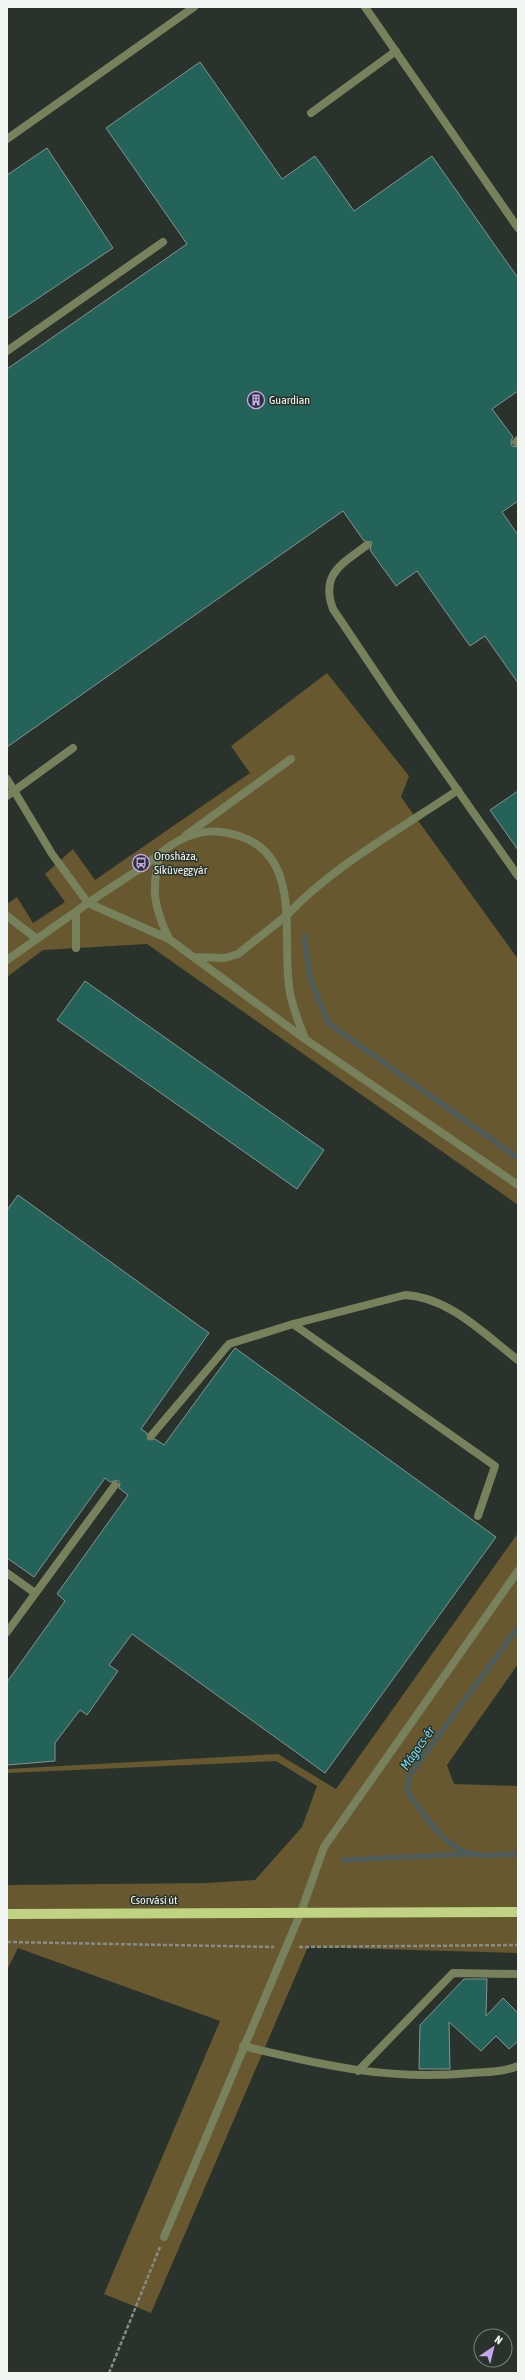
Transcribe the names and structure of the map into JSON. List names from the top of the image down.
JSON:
{
  "streets": {
    "main road": ["Csorvási út"]
  },
  "water": ["Mágocs-ér"],
  "places": {
    "building": ["Guardian"],
    "bus stop": ["Orosháza, Síküveggyár"]
  },
  "north": "top right"
}
